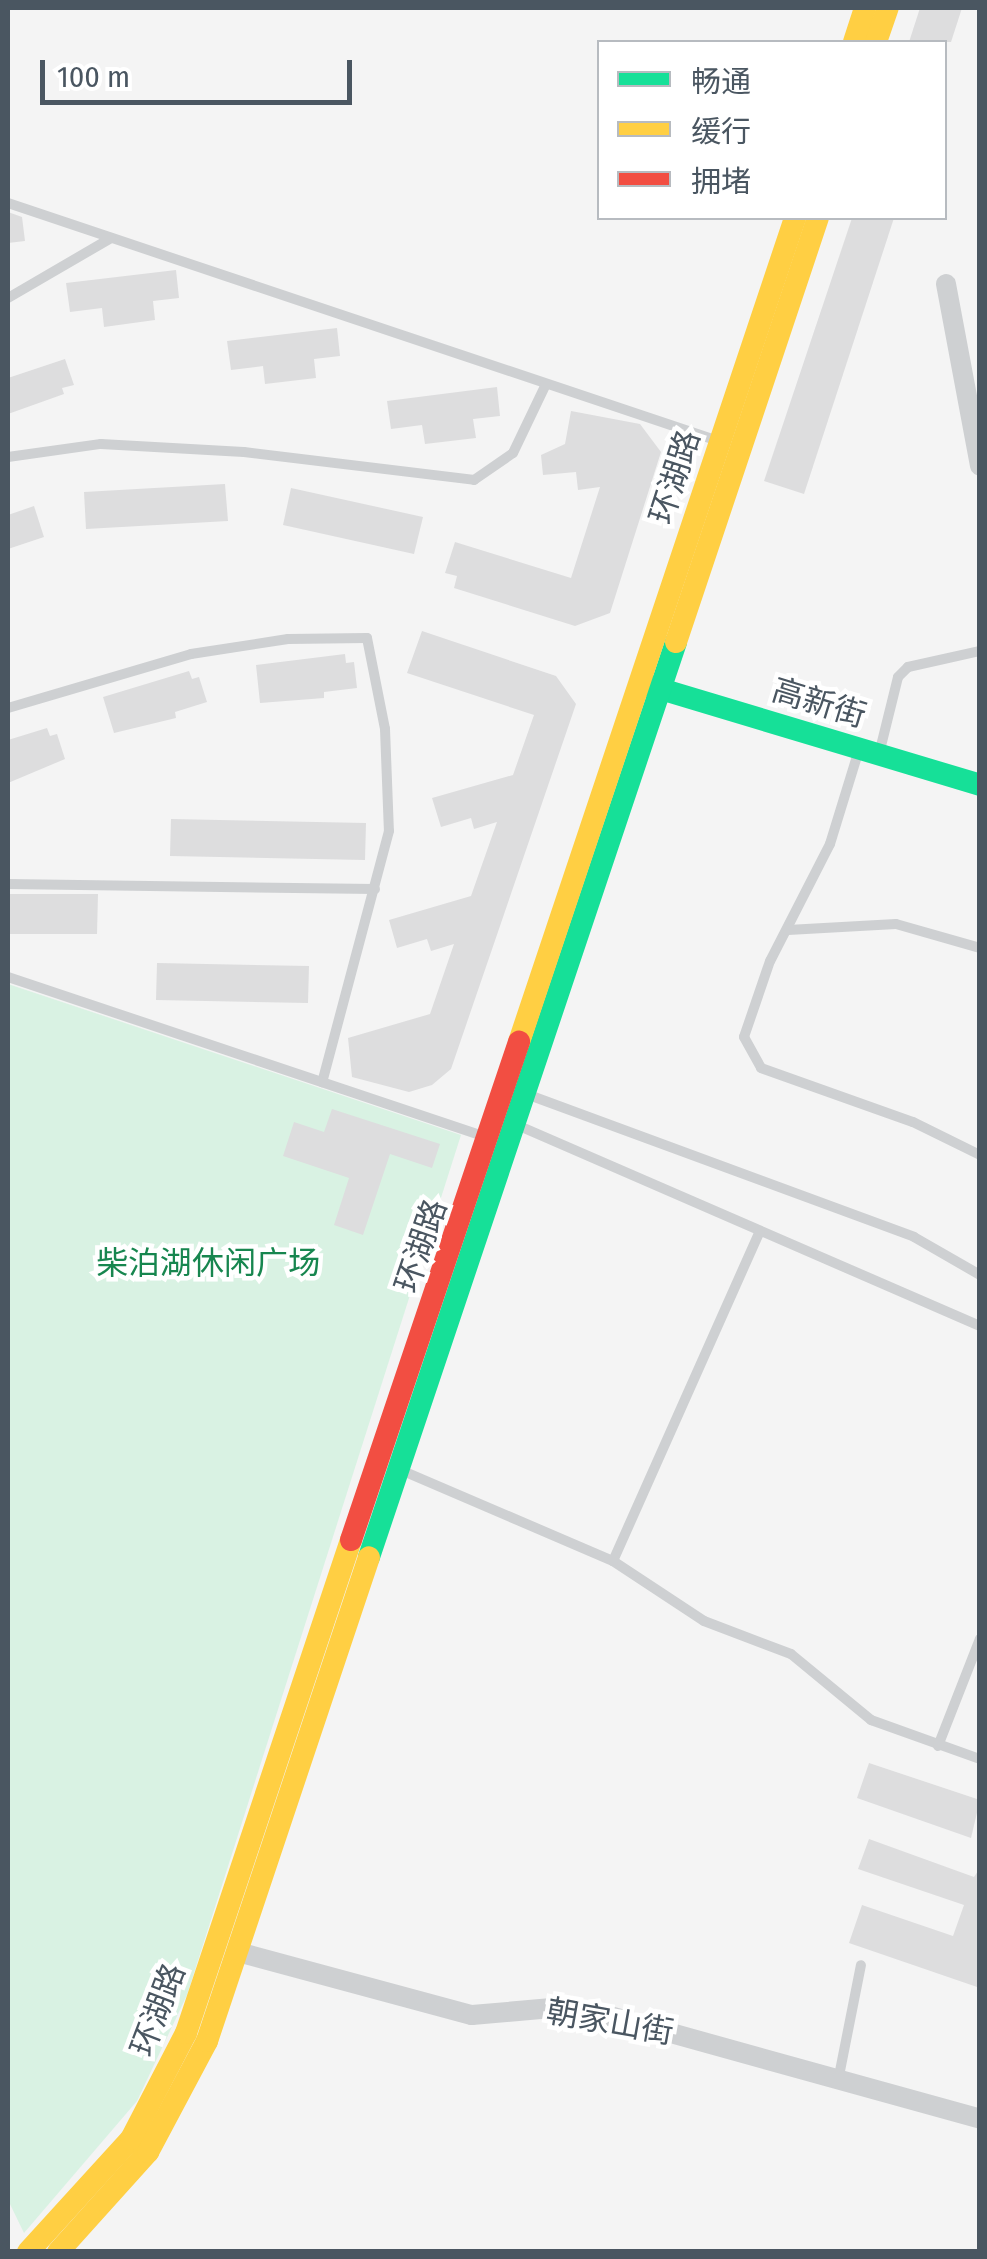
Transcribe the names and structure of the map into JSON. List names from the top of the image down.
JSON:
{
  "streets": {
    "street": ["环湖路", "高新街", "朝家山街"]
  },
  "crossings": [
    ["环湖路", "高新街"],
    ["环湖路", "朝家山街"]
  ],
  "parks": ["柴泊湖休闲广场"],
  "legend": ["畅通", "缓行", "拥堵"],
  "scale_bar": "100 m"
}
